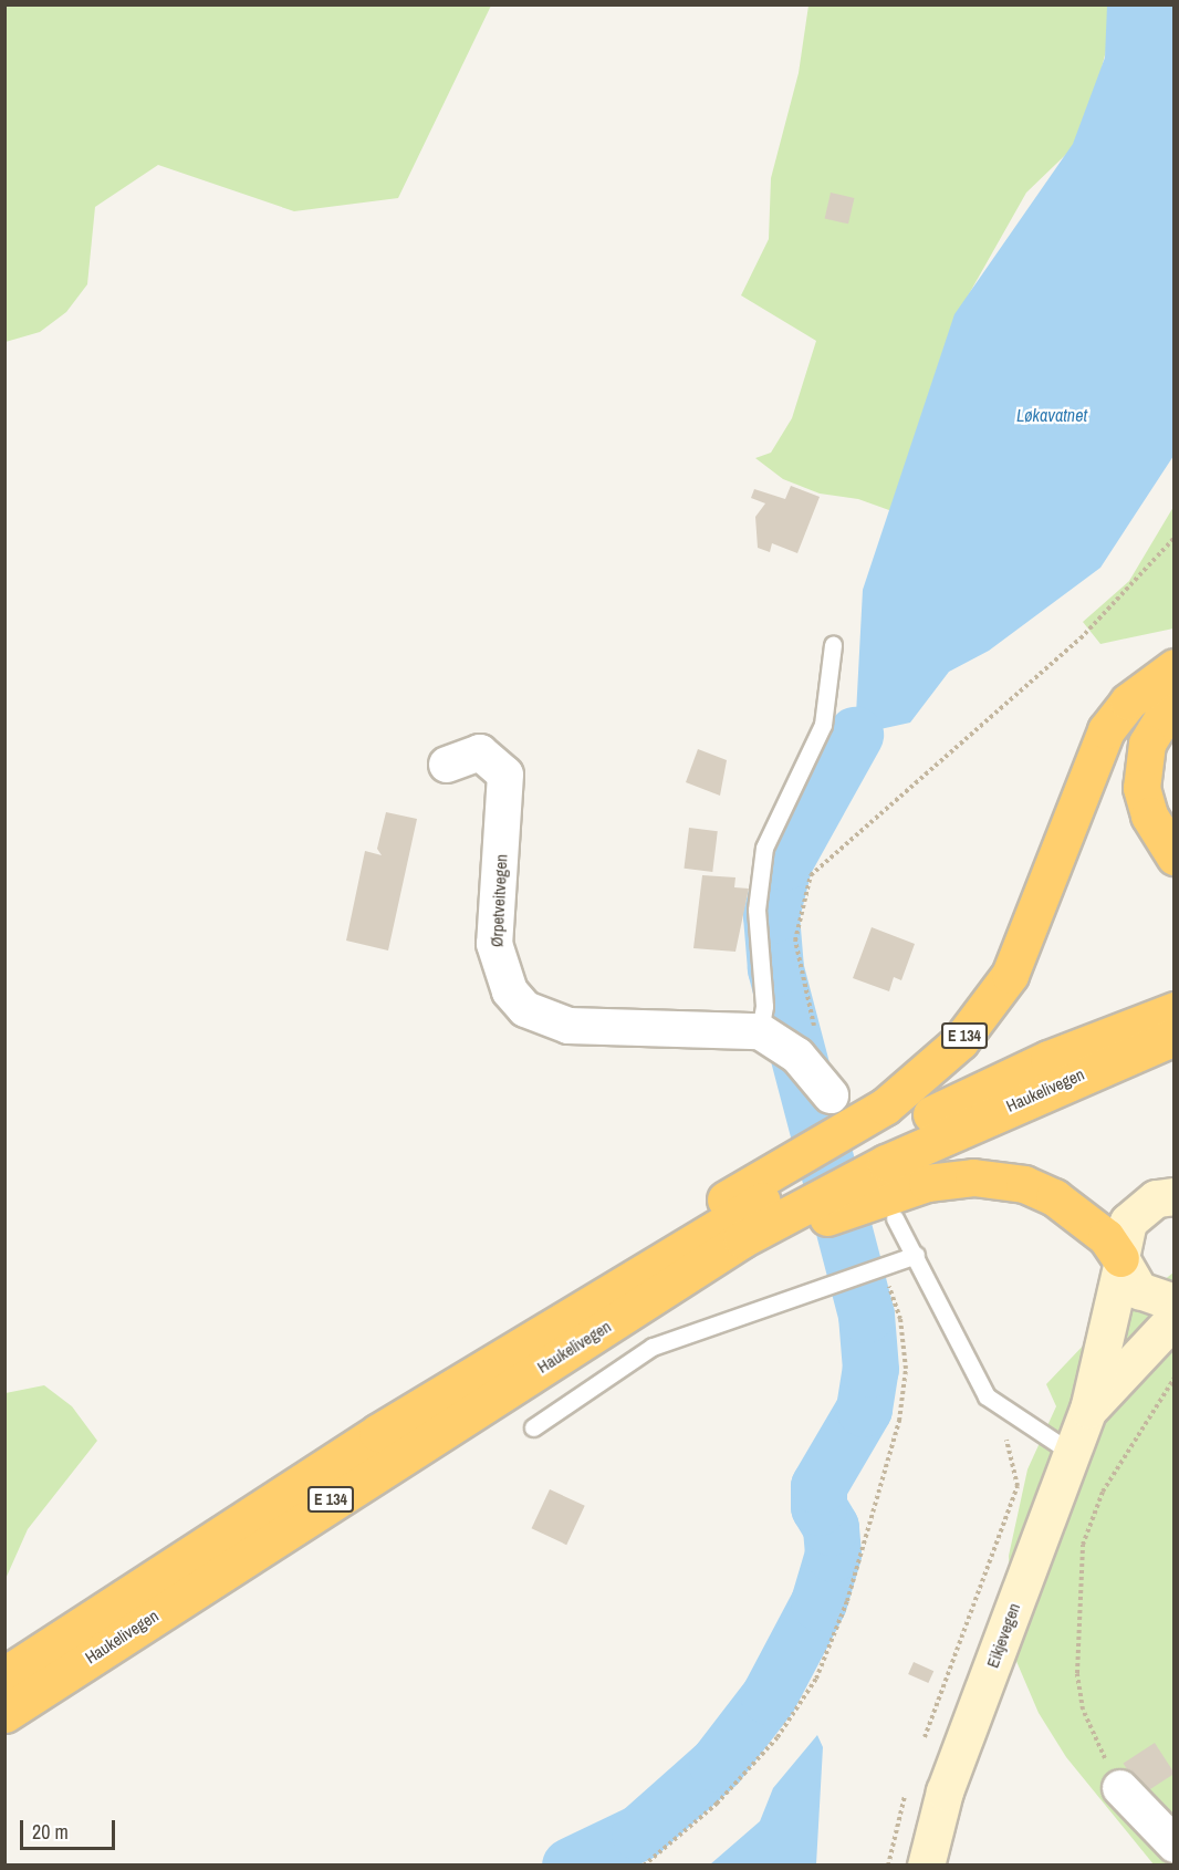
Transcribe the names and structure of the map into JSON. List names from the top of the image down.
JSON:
{
  "streets": {
    "highway": ["E 134", "Haukelivegen"],
    "street": ["Ørpetveitvegen", "Eikjevegen"]
  },
  "crossings": [
    ["E 134", "Haukelivegen"],
    ["E 134", "Eikjevegen"]
  ],
  "water": ["Løkavatnet"],
  "scale_bar": "20 m"
}
